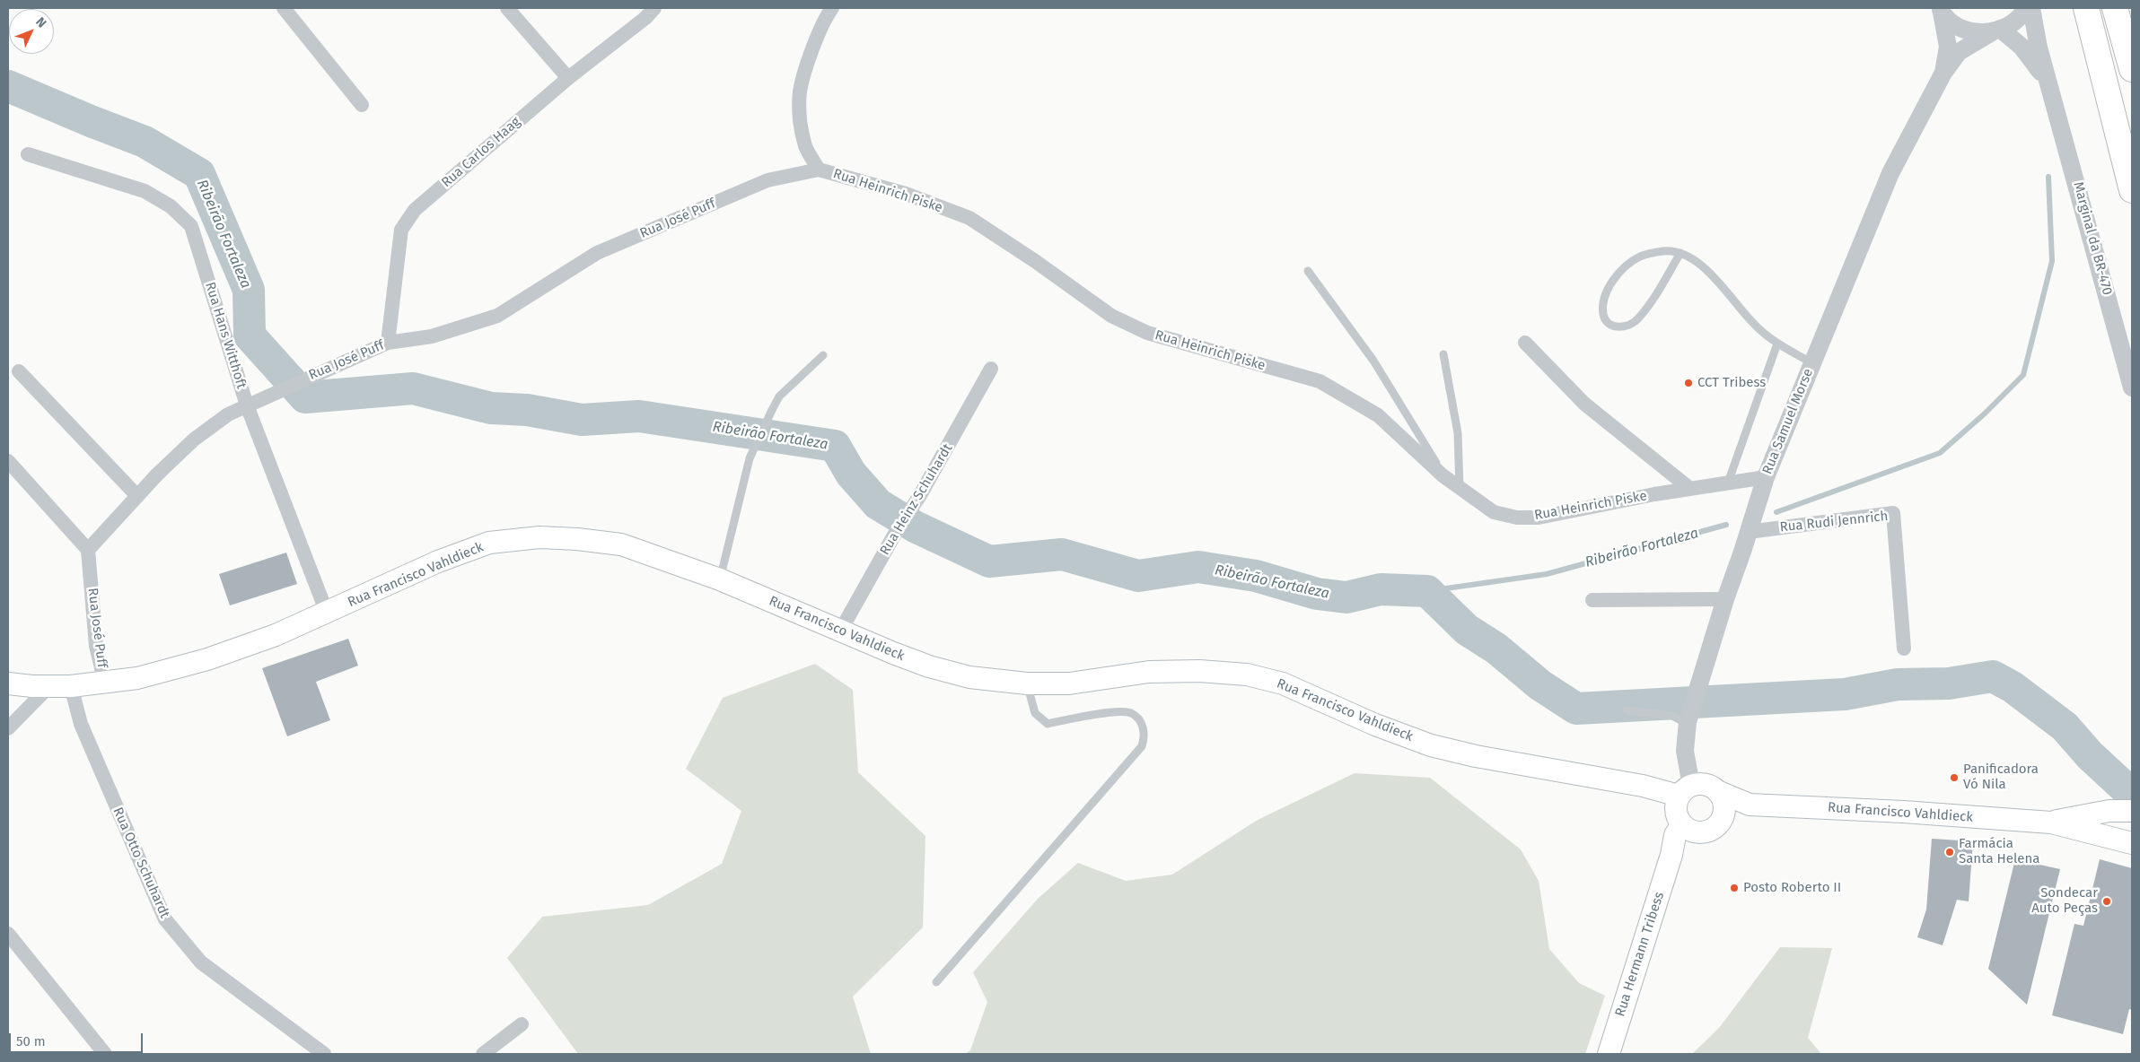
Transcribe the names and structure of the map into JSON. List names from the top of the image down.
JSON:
{
  "streets": {
    "main road": ["Rua Francisco Vahldieck", "Rua Hermann Tribess"],
    "street": [
      "Rua Carlos Haag",
      "Rua Heinrich Piske",
      "Rua José Puff",
      "Marginal da BR-470",
      "Rua Hans Witthoft",
      "Rua Samuel Morse",
      "Rua Heinz Schuhardt",
      "Rua Rudi Jennrich",
      "Rua Otto Schuhardt"
    ]
  },
  "crossings": [
    ["Rua Carlos Haag", "Rua José Puff"],
    ["Rua Heinrich Piske", "Rua José Puff"],
    ["Rua Heinrich Piske", "Rua Samuel Morse"],
    ["Rua José Puff", "Rua Hans Witthoft"],
    ["Rua José Puff", "Rua Francisco Vahldieck"],
    ["Marginal da BR-470", "Rua Samuel Morse"],
    ["Rua Hans Witthoft", "Rua Francisco Vahldieck"],
    ["Rua Samuel Morse", "Rua Rudi Jennrich"],
    ["Rua Samuel Morse", "Rua Francisco Vahldieck"],
    ["Rua Samuel Morse", "Rua Hermann Tribess"],
    ["Rua Heinz Schuhardt", "Rua Francisco Vahldieck"],
    ["Rua Francisco Vahldieck", "Rua Otto Schuhardt"],
    ["Rua Francisco Vahldieck", "Rua Hermann Tribess"]
  ],
  "water": ["Ribeirão Fortaleza"],
  "places": [
    "CCT Tribess",
    "Panificadora Vó Nila",
    "Farmácia Santa Helena",
    "Posto Roberto II",
    "Sondecar Auto Peças"
  ],
  "scale_bar": "50 m",
  "north": "top right"
}
